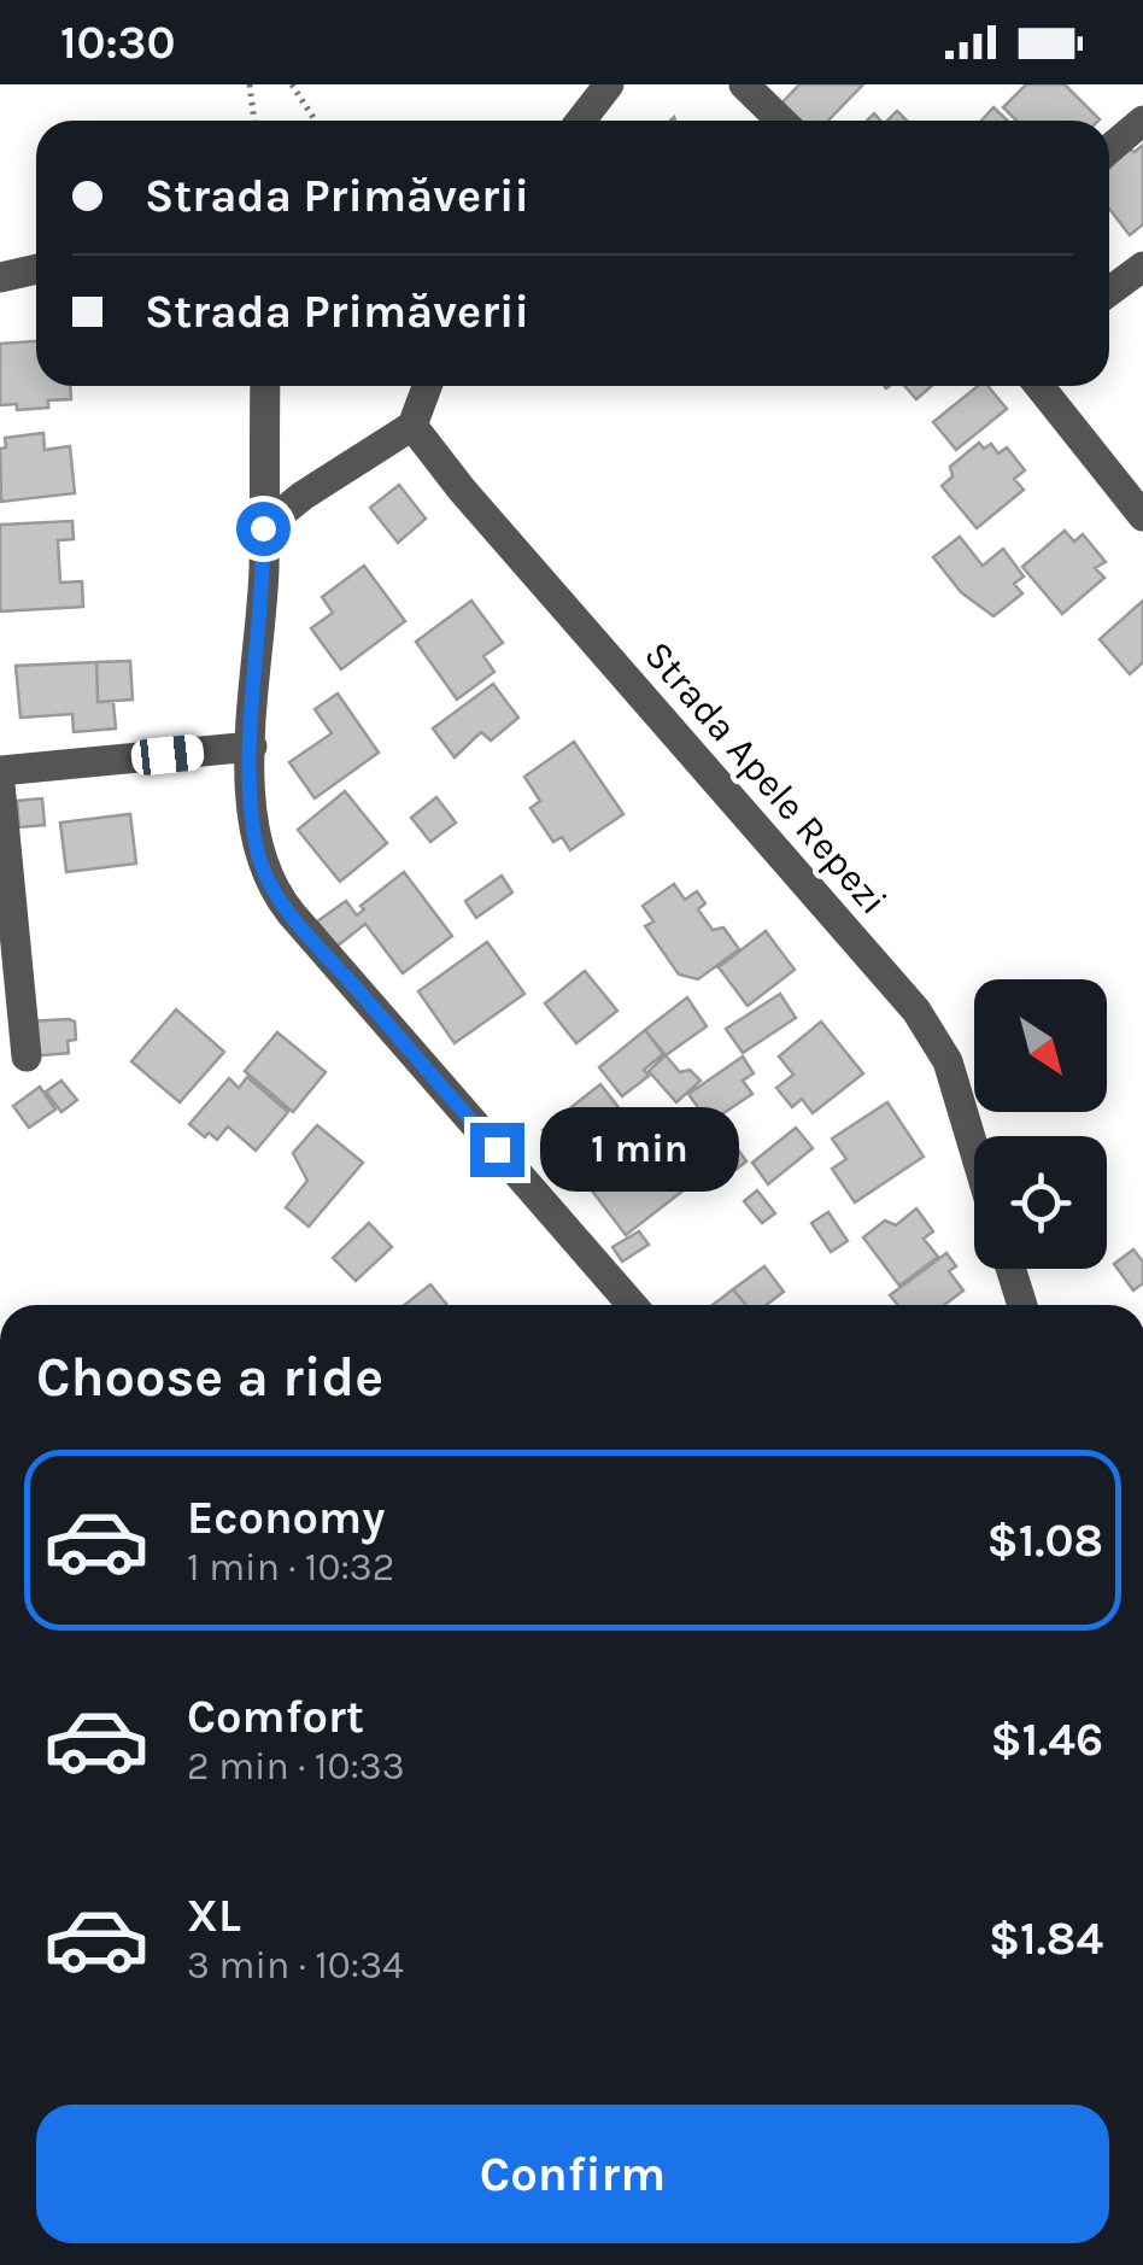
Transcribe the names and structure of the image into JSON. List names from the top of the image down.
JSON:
{
  "streets": {
    "street": ["Strada Apele Repezi"]
  },
  "north": "bottom right",
  "page": {
    "status": "10:30",
    "banner": ["Strada Primăverii", "Strada Primăverii"],
    "bubble": "1 min",
    "heading": "Choose a ride",
    "list": [
      {
        "name": "Economy",
        "note": "1 min · 10:32",
        "value": "$1.08"
      },
      {
        "name": "Comfort",
        "note": "2 min · 10:33",
        "value": "$1.46"
      },
      {
        "name": "XL",
        "note": "3 min · 10:34",
        "value": "$1.84"
      }
    ],
    "buttons": "Confirm"
  }
}
